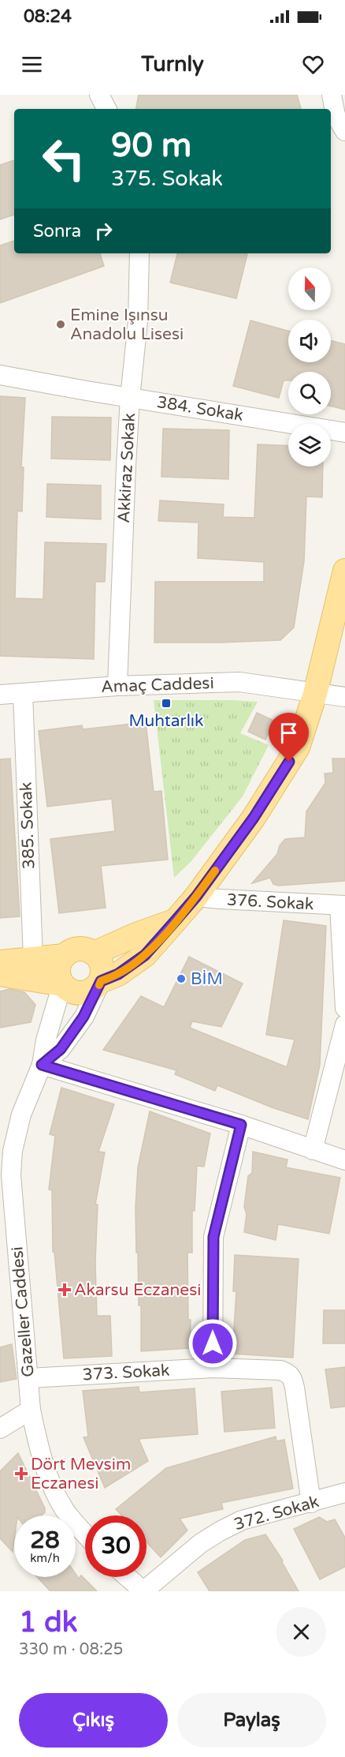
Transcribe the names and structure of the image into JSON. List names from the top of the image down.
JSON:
{
  "streets": {
    "street": [
      "384. Sokak",
      "Akkiraz Sokak",
      "Amaç Caddesi",
      "385. Sokak",
      "376. Sokak",
      "Gazeller Caddesi",
      "373. Sokak",
      "372. Sokak"
    ]
  },
  "crossings": [
    ["384. Sokak", "Akkiraz Sokak"],
    ["Akkiraz Sokak", "Amaç Caddesi"],
    ["Amaç Caddesi", "385. Sokak"],
    ["Gazeller Caddesi", "373. Sokak"],
    ["373. Sokak", "372. Sokak"]
  ],
  "places": {
    "other": ["Emine Işınsu Anadolu Lisesi", "BİM"],
    "transit": ["Muhtarlık"],
    "health": ["Akarsu Eczanesi", "Dört Mevsim Eczanesi"]
  },
  "north": "top",
  "page": {
    "status": "08:24",
    "header": "Turnly",
    "turn": ["90 m", "375. Sokak"],
    "then": "Sonra",
    "speed": "28 km/h",
    "limit": "30",
    "heading": ["1 dk", "330 m · 08:25"],
    "buttons": ["Çıkış", "Paylaş"]
  }
}
